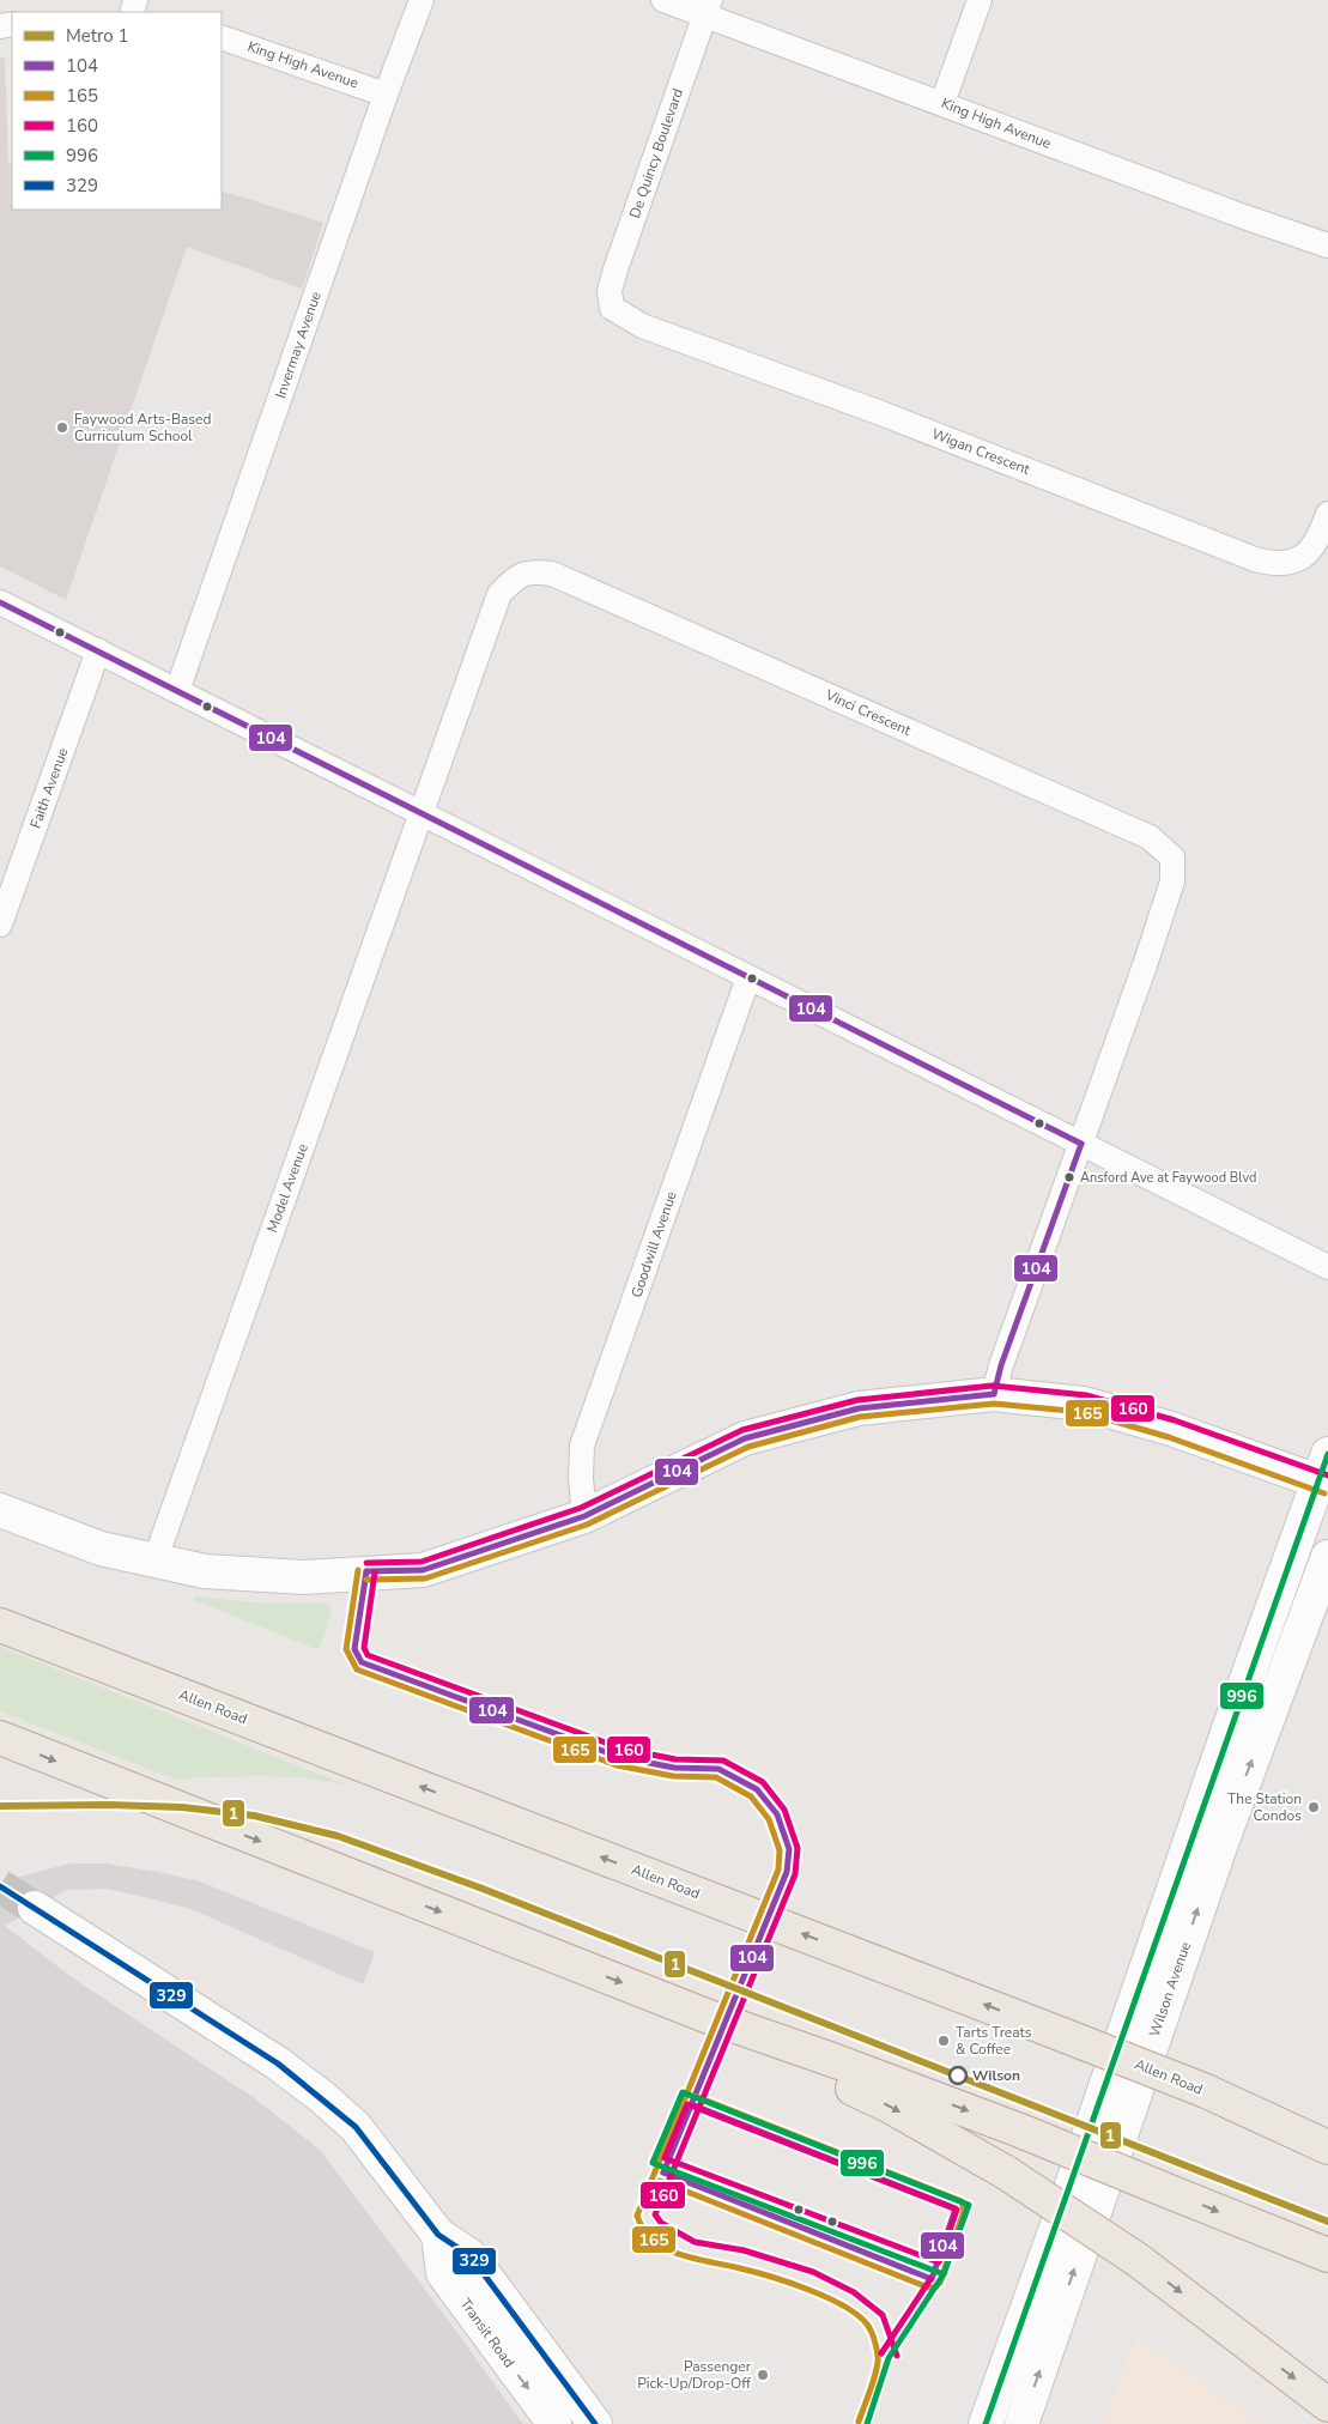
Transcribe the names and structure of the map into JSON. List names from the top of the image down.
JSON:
{
  "streets": {
    "highway": ["Allen Road"],
    "main road": ["Wilson Avenue", "Transit Road"],
    "street": [
      "King High Avenue",
      "De Quincy Boulevard",
      "Invermay Avenue",
      "Wigan Crescent",
      "Vinci Crescent",
      "Faith Avenue",
      "Model Avenue",
      "Goodwill Avenue"
    ]
  },
  "crossings": [
    ["King High Avenue", "De Quincy Boulevard"],
    ["King High Avenue", "Invermay Avenue"],
    ["De Quincy Boulevard", "Wigan Crescent"],
    ["Vinci Crescent", "Model Avenue"]
  ],
  "places": [
    "Faywood Arts-Based Curriculum School",
    "Ansford Ave at Faywood Blvd",
    "The Station Condos",
    "Tarts Treats & Coffee",
    "Wilson",
    "Passenger Pick-Up/Drop-Off"
  ],
  "lines": [
    "transit line 104",
    "transit line 160",
    "transit line 165",
    "transit line 996",
    "metro line 1",
    "transit line 329"
  ],
  "legend": [
    "Metro 1",
    "104",
    "165",
    "160",
    "996",
    "329"
  ]
}
